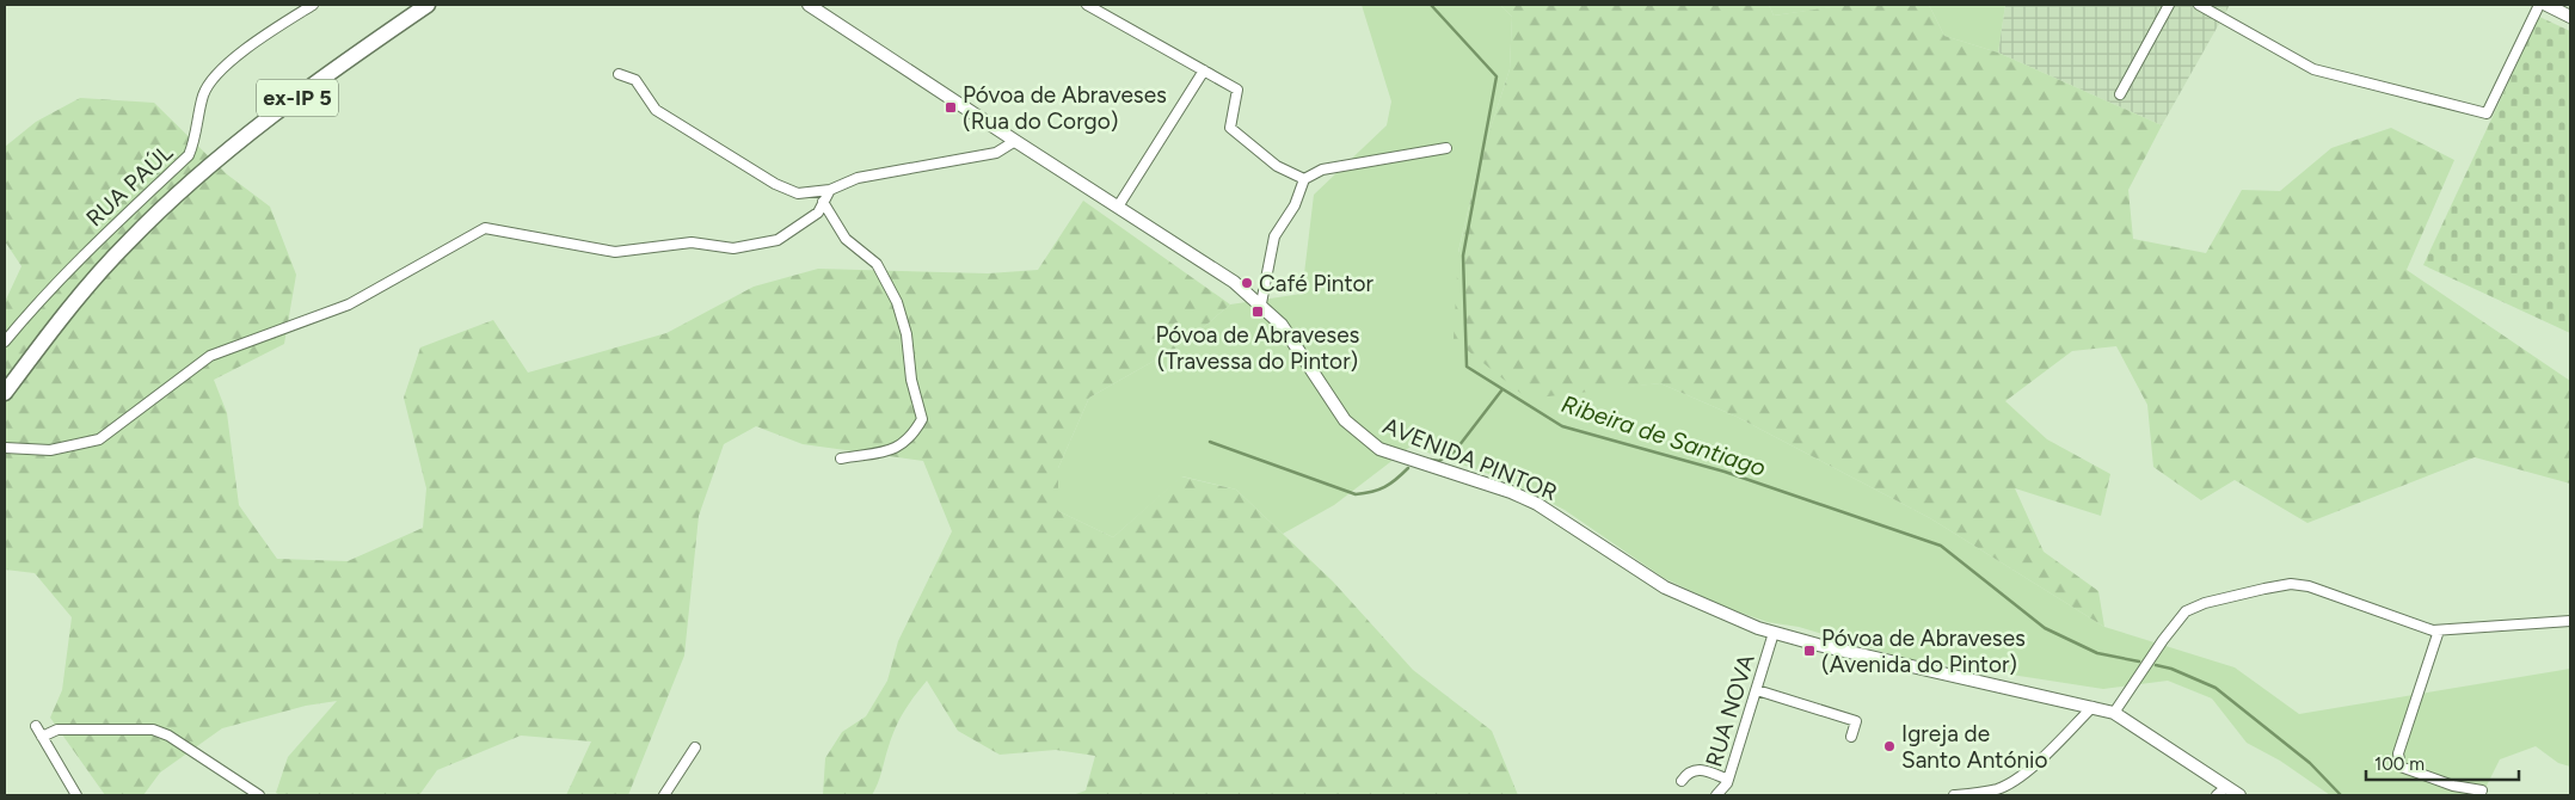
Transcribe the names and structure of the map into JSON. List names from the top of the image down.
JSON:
{
  "streets": {
    "highway": ["ex-IP 5"],
    "street": ["RUA PAÚL", "AVENIDA PINTOR", "RUA NOVA"]
  },
  "crossings": [
    ["AVENIDA PINTOR", "RUA NOVA"]
  ],
  "water": ["Ribeira de Santiago"],
  "places": {
    "transit": ["Póvoa de Abraveses (Rua do Corgo)", "Póvoa de Abraveses (Travessa do Pintor)", "Póvoa de Abraveses (Avenida do Pintor)"],
    "other": ["Café Pintor", "Igreja de Santo António"]
  },
  "scale_bar": "100 m"
}
